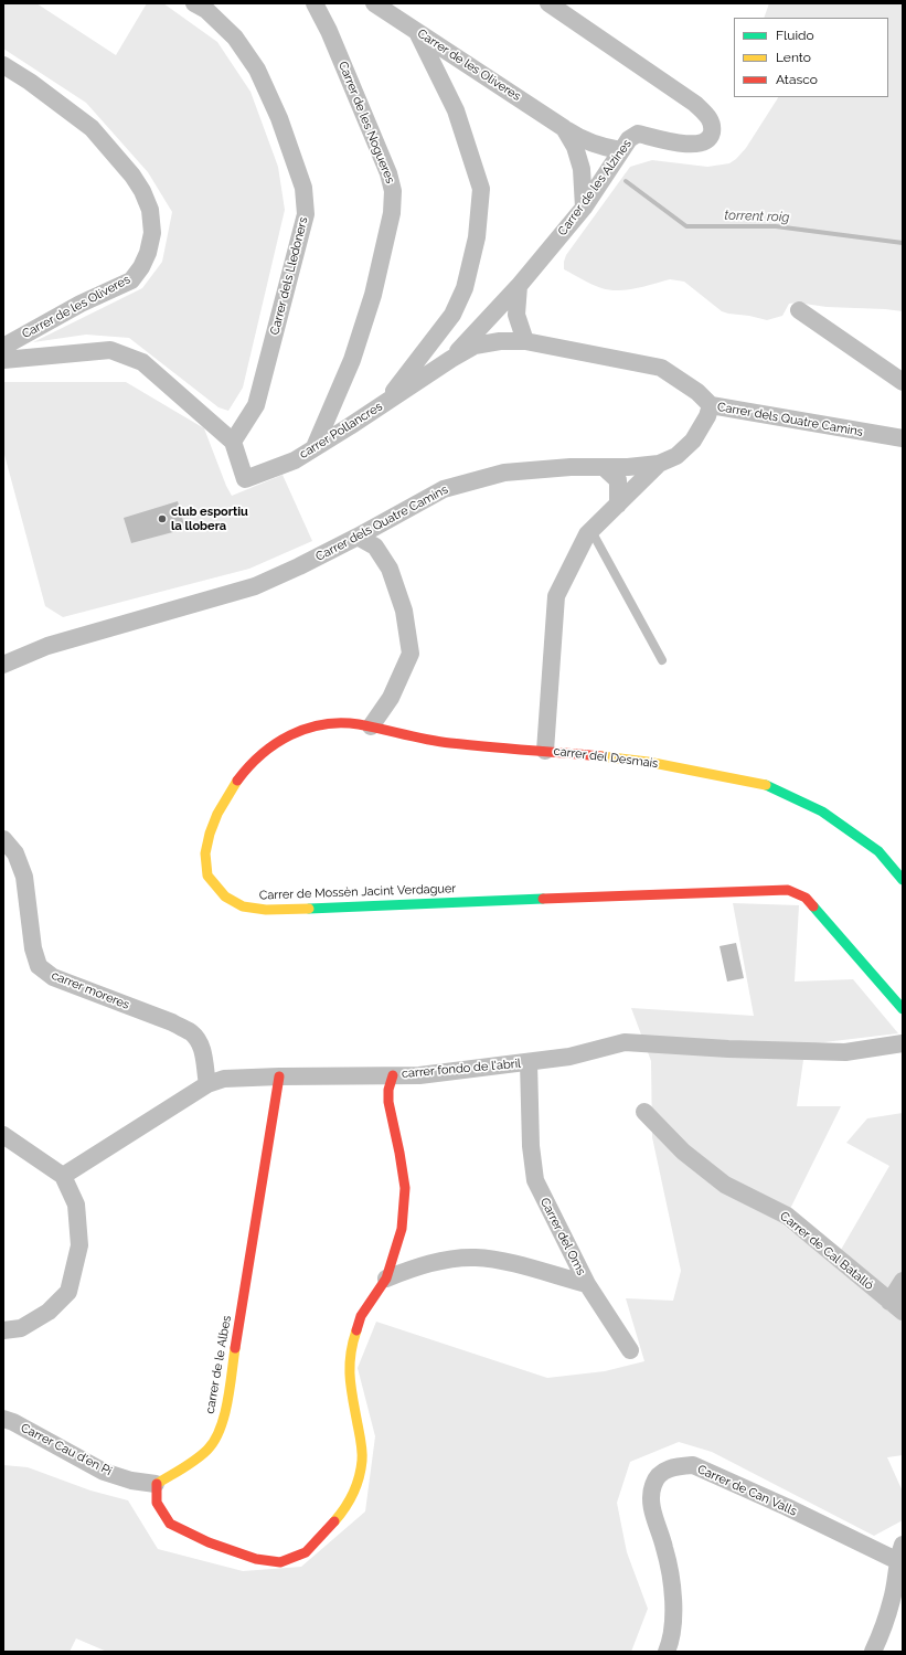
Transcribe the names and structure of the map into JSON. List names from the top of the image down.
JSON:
{
  "streets": {
    "street": [
      "Carrer de les Oliveres",
      "Carrer de les Nogueres",
      "Carrer de les Alzines",
      "Carrer dels Lledoners",
      "Carrer dels Quatre Camins",
      "carrer Pollancres",
      "carrer del Desmais",
      "Carrer de Mossèn Jacint Verdaguer",
      "carrer moreres",
      "carrer fondo de l'abril",
      "Carrer del Oms",
      "Carrer de Cal Batalló",
      "carrer de le Albes",
      "Carrer Cau d'en Pi",
      "Carrer de Can Valls"
    ]
  },
  "crossings": [
    ["Carrer de les Oliveres", "Carrer de les Alzines"],
    ["Carrer de les Nogueres", "carrer Pollancres"],
    ["Carrer de les Alzines", "carrer Pollancres"],
    ["Carrer dels Lledoners", "carrer Pollancres"],
    ["Carrer dels Quatre Camins", "carrer Pollancres"],
    ["Carrer dels Quatre Camins", "carrer del Desmais"],
    ["carrer del Desmais", "Carrer de Mossèn Jacint Verdaguer"],
    ["carrer moreres", "carrer fondo de l'abril"],
    ["carrer fondo de l'abril", "Carrer del Oms"],
    ["carrer fondo de l'abril", "carrer de le Albes"],
    ["carrer de le Albes", "Carrer Cau d'en Pi"]
  ],
  "water": ["torrent roig"],
  "places": ["club esportiu la llobera"],
  "legend": ["Fluido", "Lento", "Atasco"]
}
